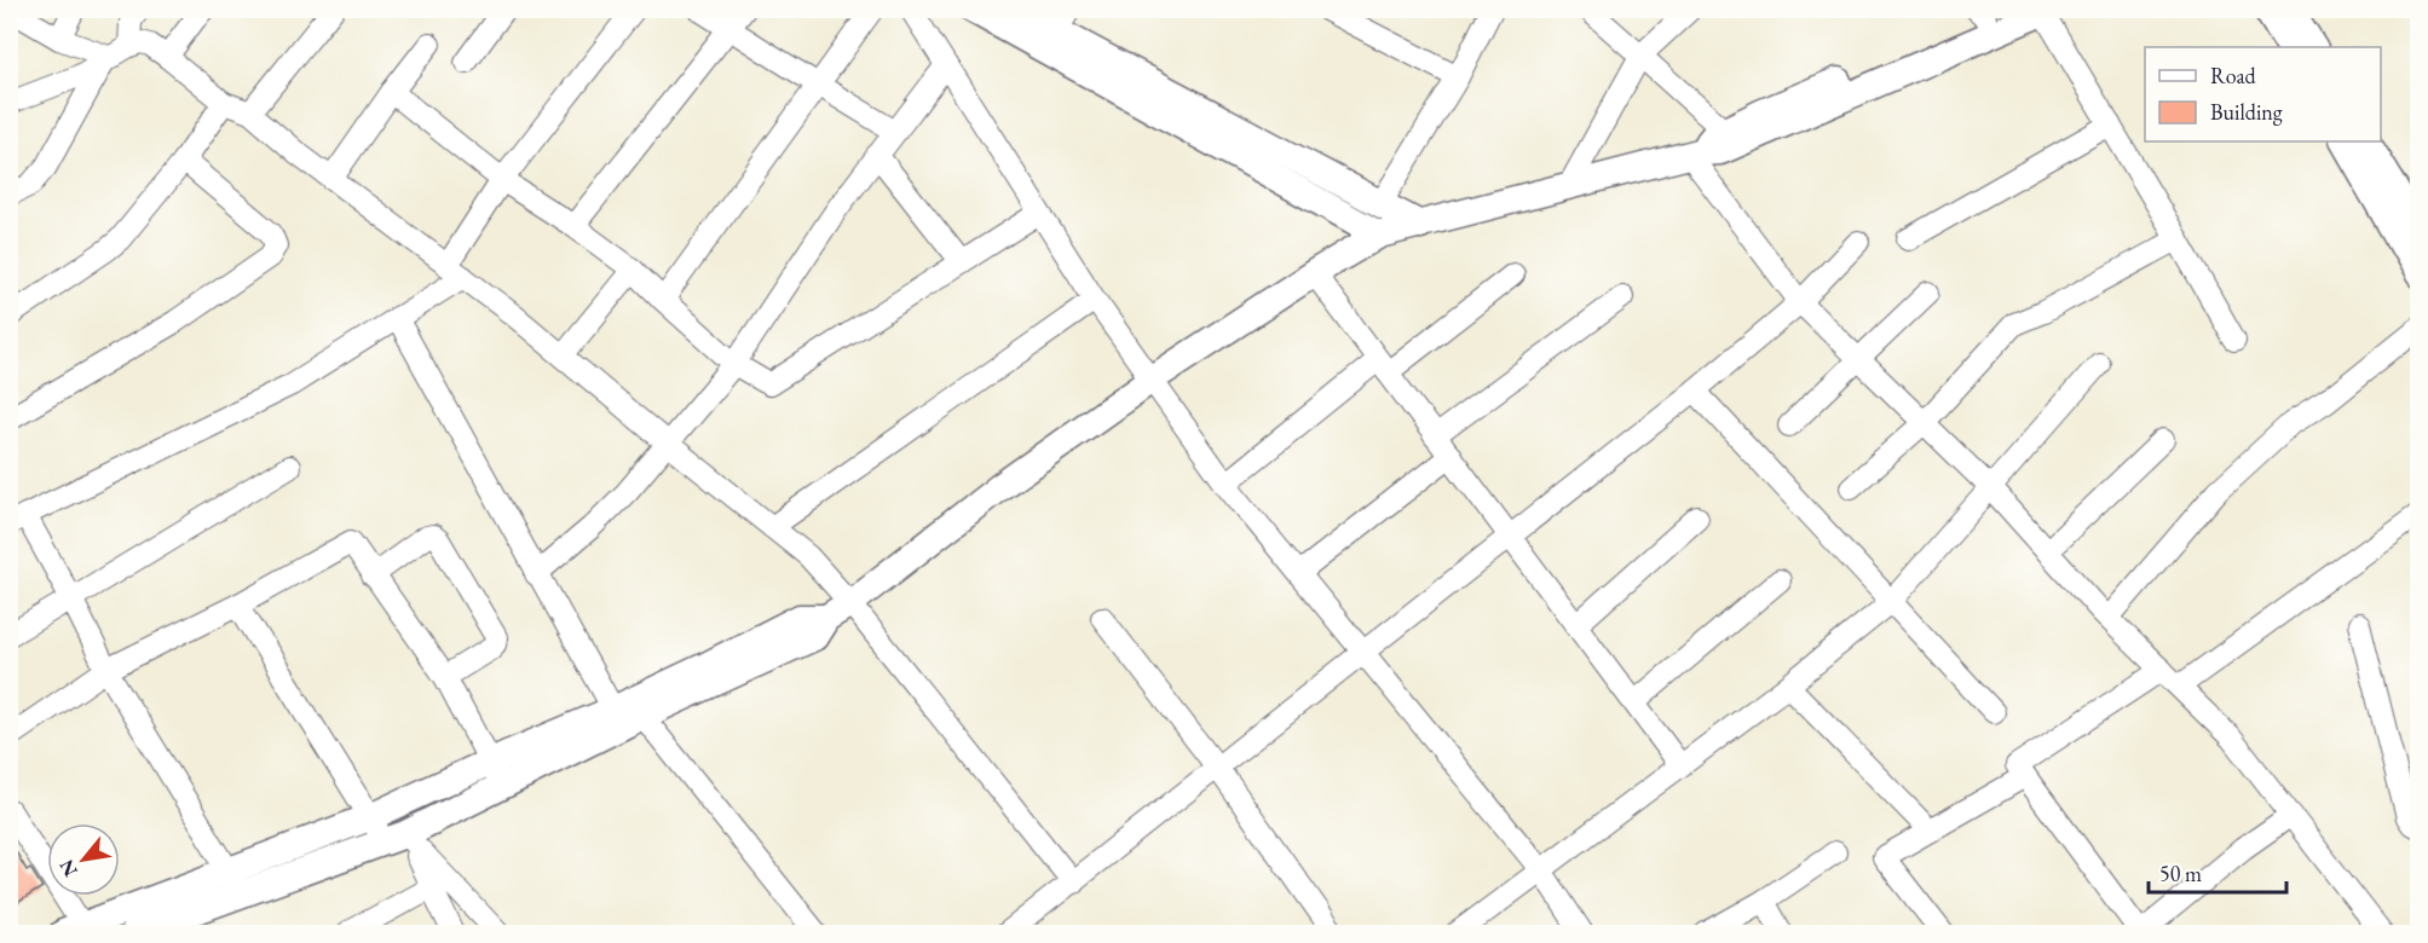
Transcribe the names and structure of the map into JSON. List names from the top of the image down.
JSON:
{
  "legend": ["Road", "Building"],
  "scale_bar": "50 m",
  "north": "bottom left"
}
